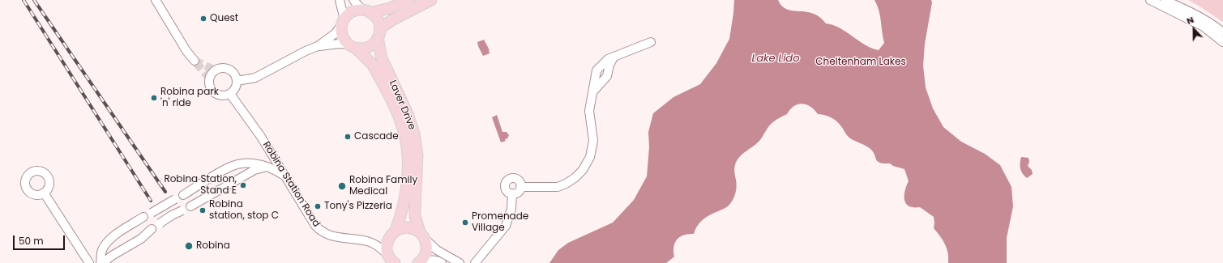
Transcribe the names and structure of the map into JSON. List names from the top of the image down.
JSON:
{
  "streets": {
    "main road": ["Laver Drive"],
    "street": ["Robina Station Road"]
  },
  "crossings": [
    ["Laver Drive", "Robina Station Road"]
  ],
  "water": ["Lake Lido"],
  "parks": ["Cheltenham Lakes"],
  "places": [
    "Quest",
    "Robina park 'n' ride",
    "Cascade",
    "Robina Station, Stand E",
    "Robina Family Medical",
    "Tony's Pizzeria",
    "Robina station, stop C",
    "Promenade Village",
    "Robina"
  ],
  "scale_bar": "50 m",
  "north": "top"
}
